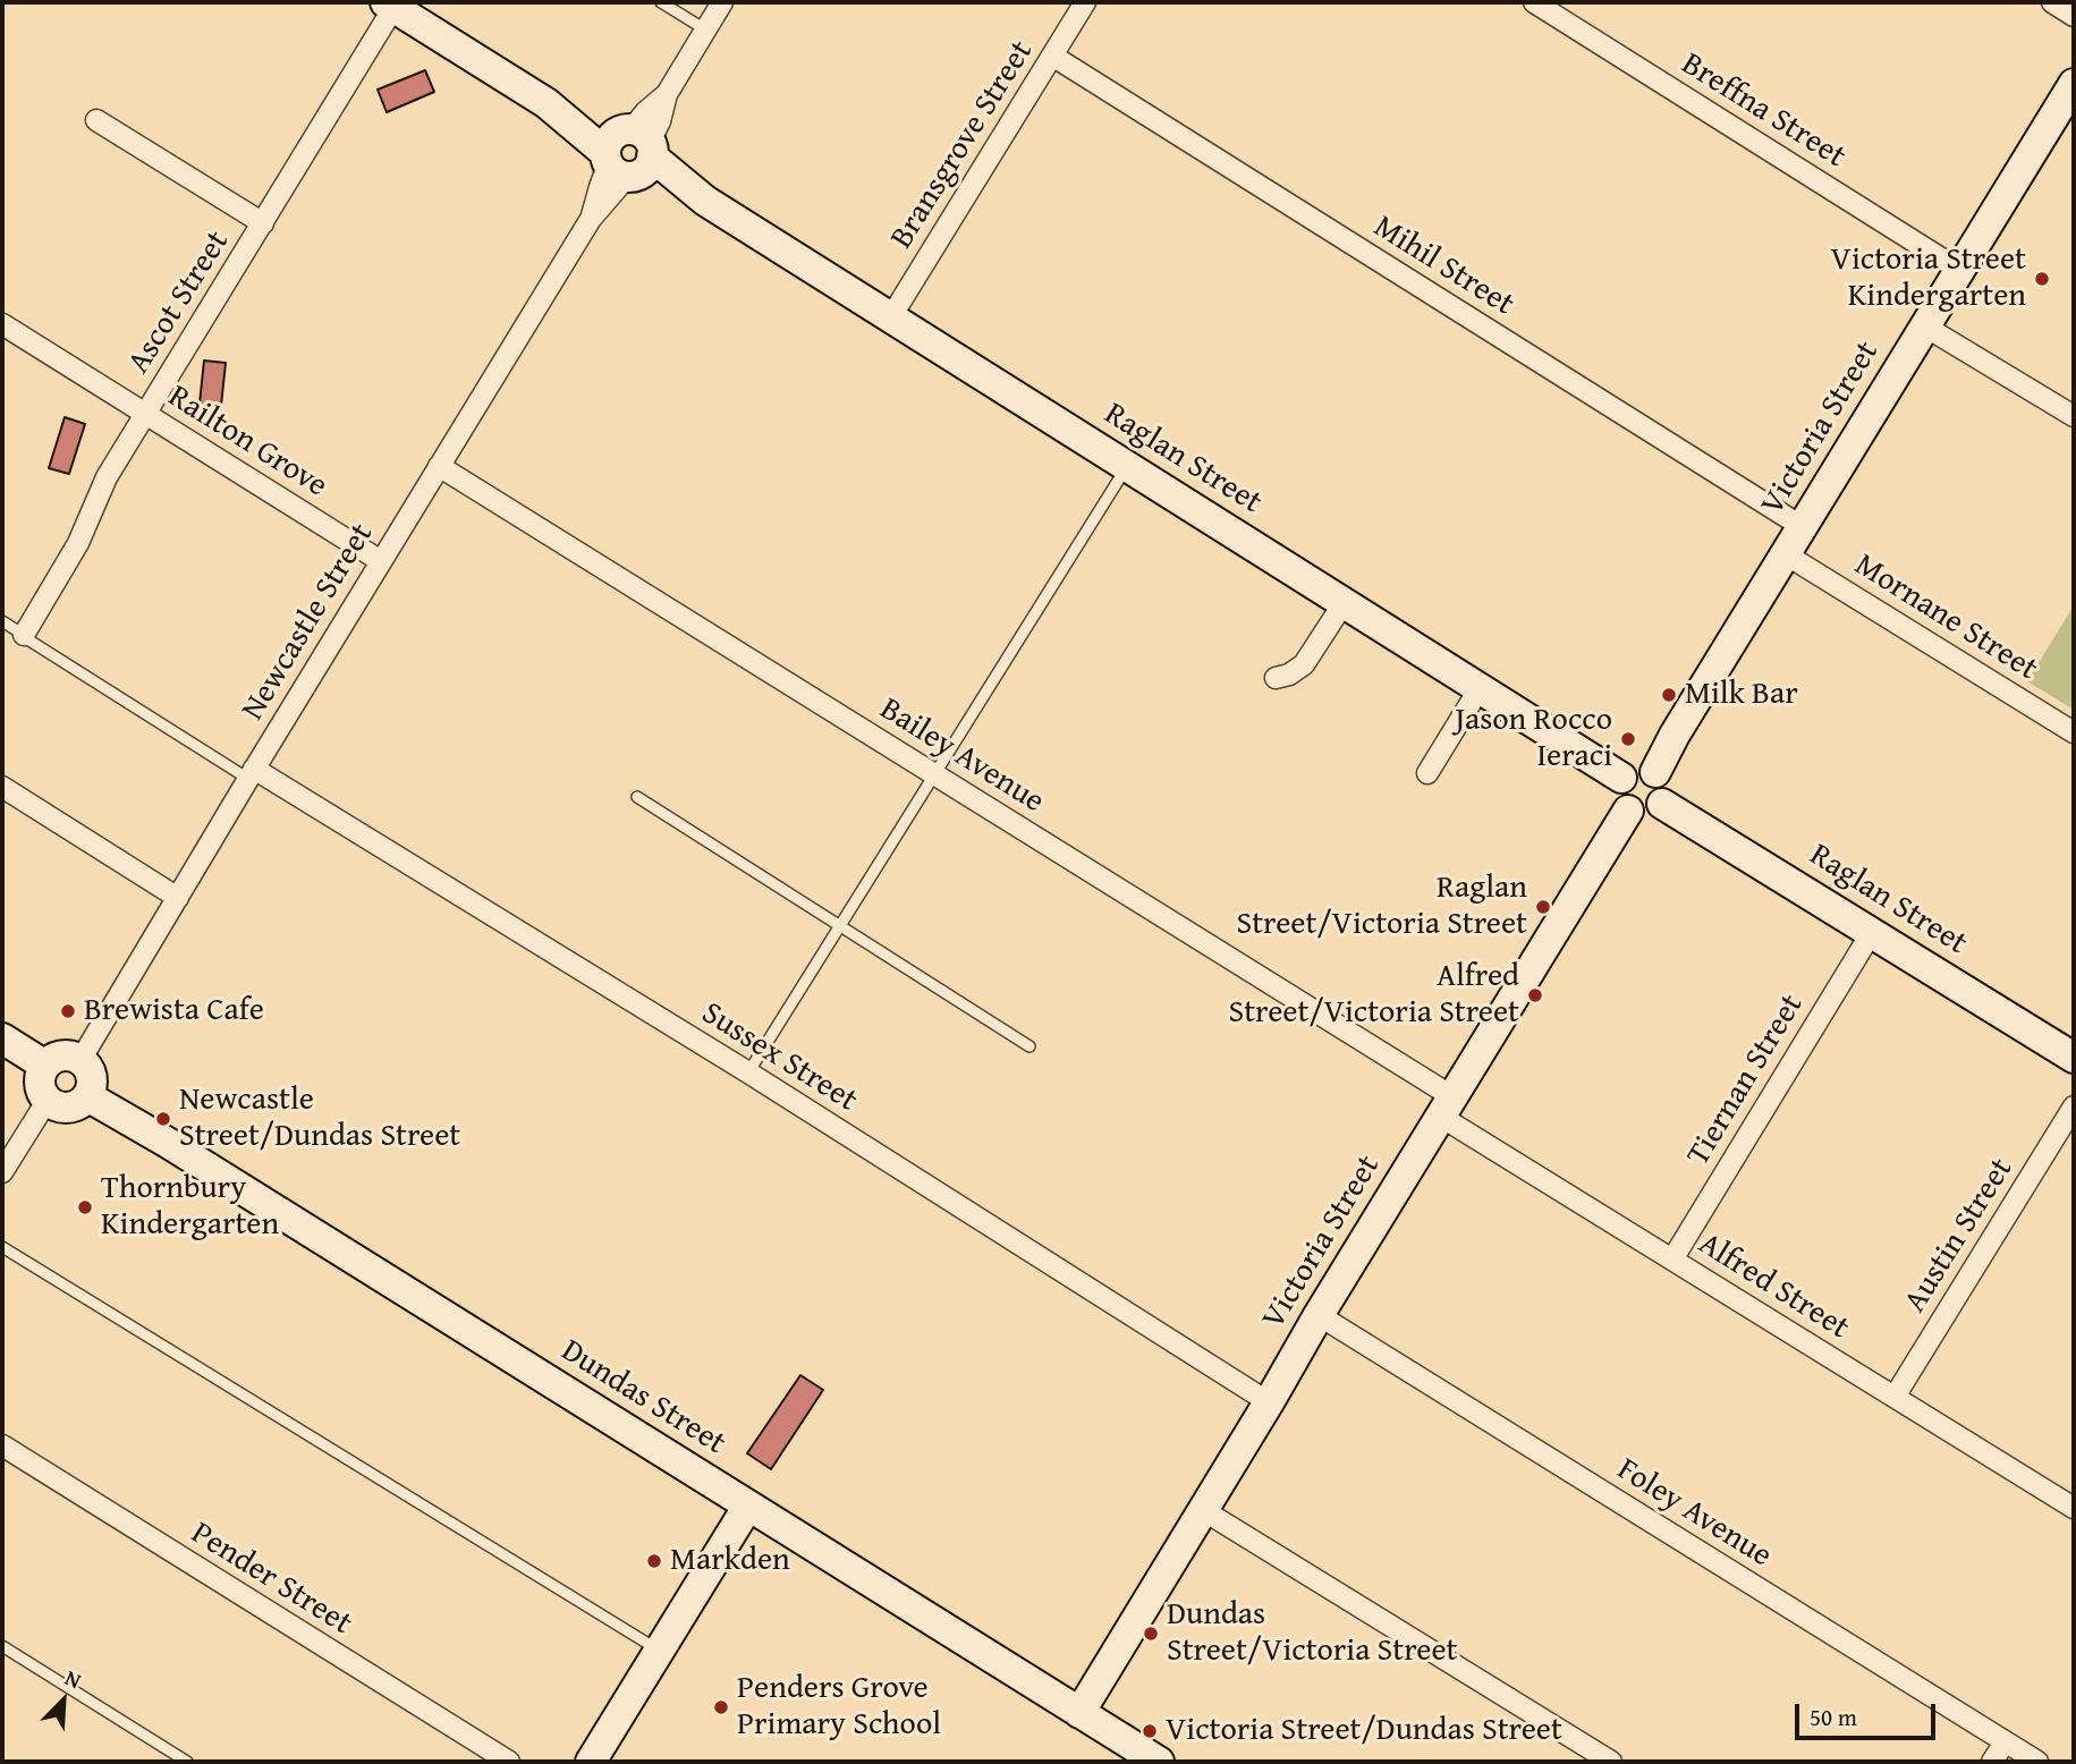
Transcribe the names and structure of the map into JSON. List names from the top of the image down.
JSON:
{
  "streets": {
    "street": [
      "Breffna Street",
      "Bransgrove Street",
      "Mihil Street",
      "Ascot Street",
      "Victoria Street",
      "Railton Grove",
      "Raglan Street",
      "Mornane Street",
      "Newcastle Street",
      "Bailey Avenue",
      "Sussex Street",
      "Tiernan Street",
      "Austin Street",
      "Alfred Street",
      "Dundas Street",
      "Foley Avenue",
      "Pender Street"
    ]
  },
  "crossings": [
    ["Breffna Street", "Victoria Street"],
    ["Bransgrove Street", "Mihil Street"],
    ["Bransgrove Street", "Raglan Street"],
    ["Mihil Street", "Victoria Street"],
    ["Ascot Street", "Railton Grove"],
    ["Ascot Street", "Raglan Street"],
    ["Victoria Street", "Raglan Street"],
    ["Victoria Street", "Mornane Street"],
    ["Victoria Street", "Bailey Avenue"],
    ["Victoria Street", "Sussex Street"],
    ["Victoria Street", "Alfred Street"],
    ["Victoria Street", "Dundas Street"],
    ["Victoria Street", "Foley Avenue"],
    ["Railton Grove", "Newcastle Street"],
    ["Raglan Street", "Newcastle Street"],
    ["Raglan Street", "Tiernan Street"],
    ["Newcastle Street", "Bailey Avenue"],
    ["Newcastle Street", "Sussex Street"],
    ["Newcastle Street", "Dundas Street"],
    ["Bailey Avenue", "Alfred Street"],
    ["Tiernan Street", "Alfred Street"],
    ["Austin Street", "Alfred Street"]
  ],
  "places": [
    "Victoria Street Kindergarten",
    "Milk Bar",
    "Jason Rocco Ieraci",
    "Raglan Street/Victoria Street",
    "Alfred Street/Victoria Street",
    "Brewista Cafe",
    "Newcastle Street/Dundas Street",
    "Thornbury Kindergarten",
    "Markden",
    "Dundas Street/Victoria Street",
    "Penders Grove Primary School",
    "Victoria Street/Dundas Street"
  ],
  "scale_bar": "50 m",
  "north": "top right"
}
